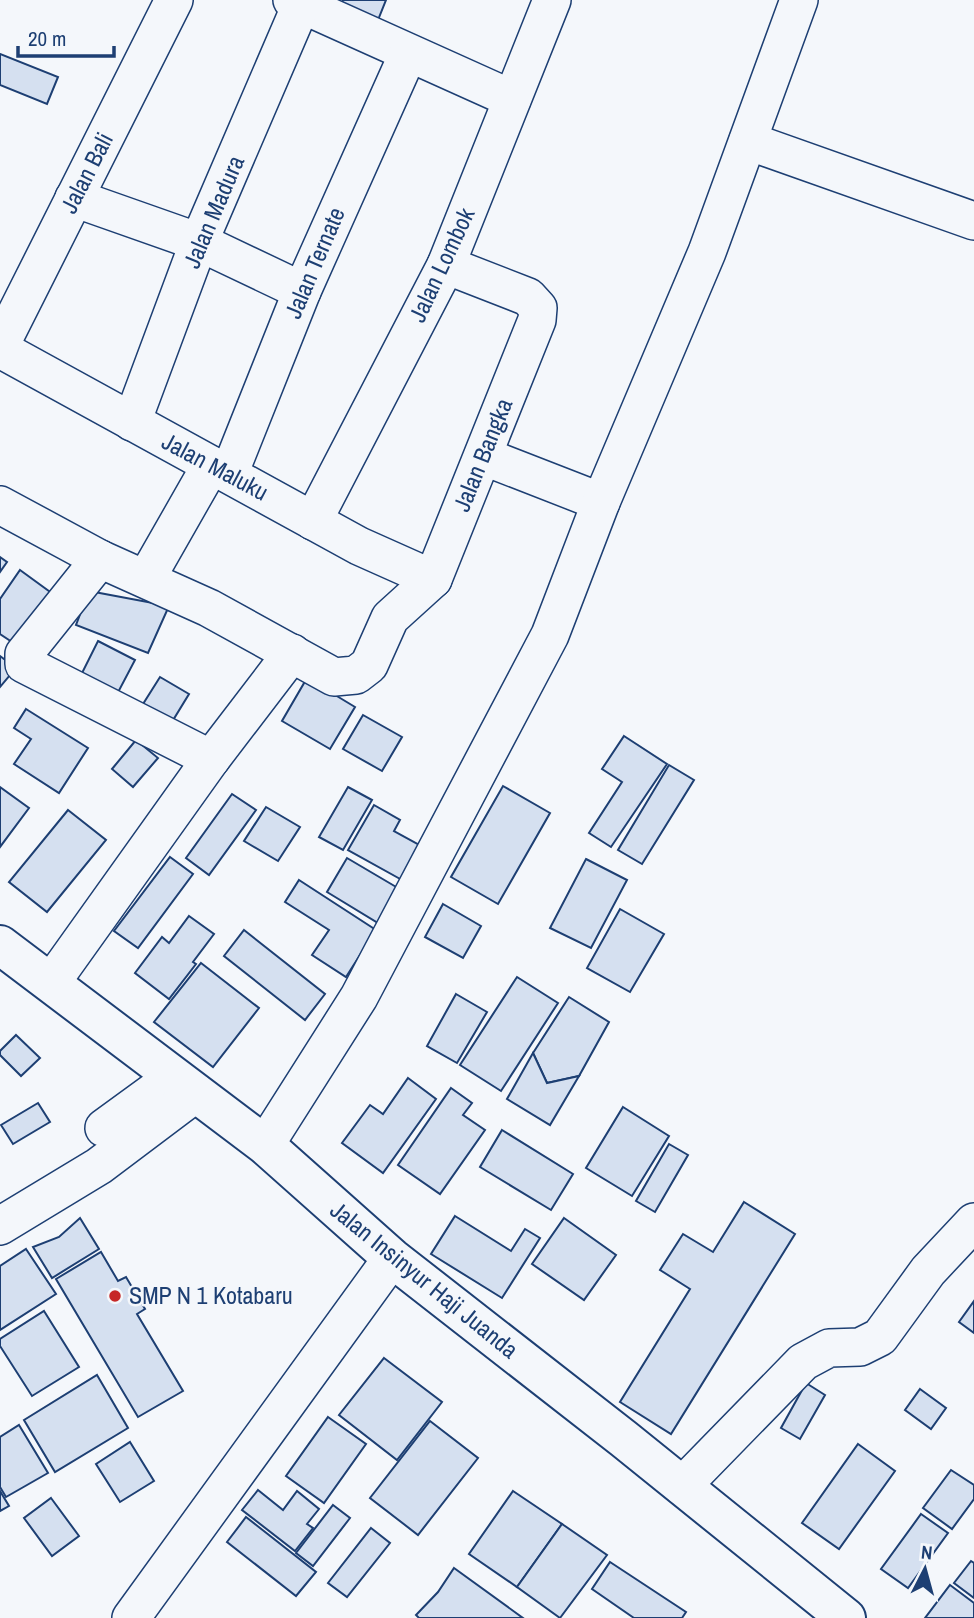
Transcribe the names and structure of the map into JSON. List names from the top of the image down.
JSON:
{
  "streets": {
    "highway": ["Jalan Insinyur Haji Juanda"],
    "street": [
      "Jalan Bali",
      "Jalan Madura",
      "Jalan Ternate",
      "Jalan Lombok",
      "Jalan Bangka",
      "Jalan Maluku"
    ]
  },
  "crossings": [
    ["Jalan Bali", "Jalan Maluku"],
    ["Jalan Madura", "Jalan Maluku"],
    ["Jalan Ternate", "Jalan Maluku"],
    ["Jalan Lombok", "Jalan Bangka"],
    ["Jalan Lombok", "Jalan Maluku"],
    ["Jalan Bangka", "Jalan Maluku"]
  ],
  "places": ["SMP N 1 Kotabaru"],
  "scale_bar": "20 m",
  "north": "top"
}
